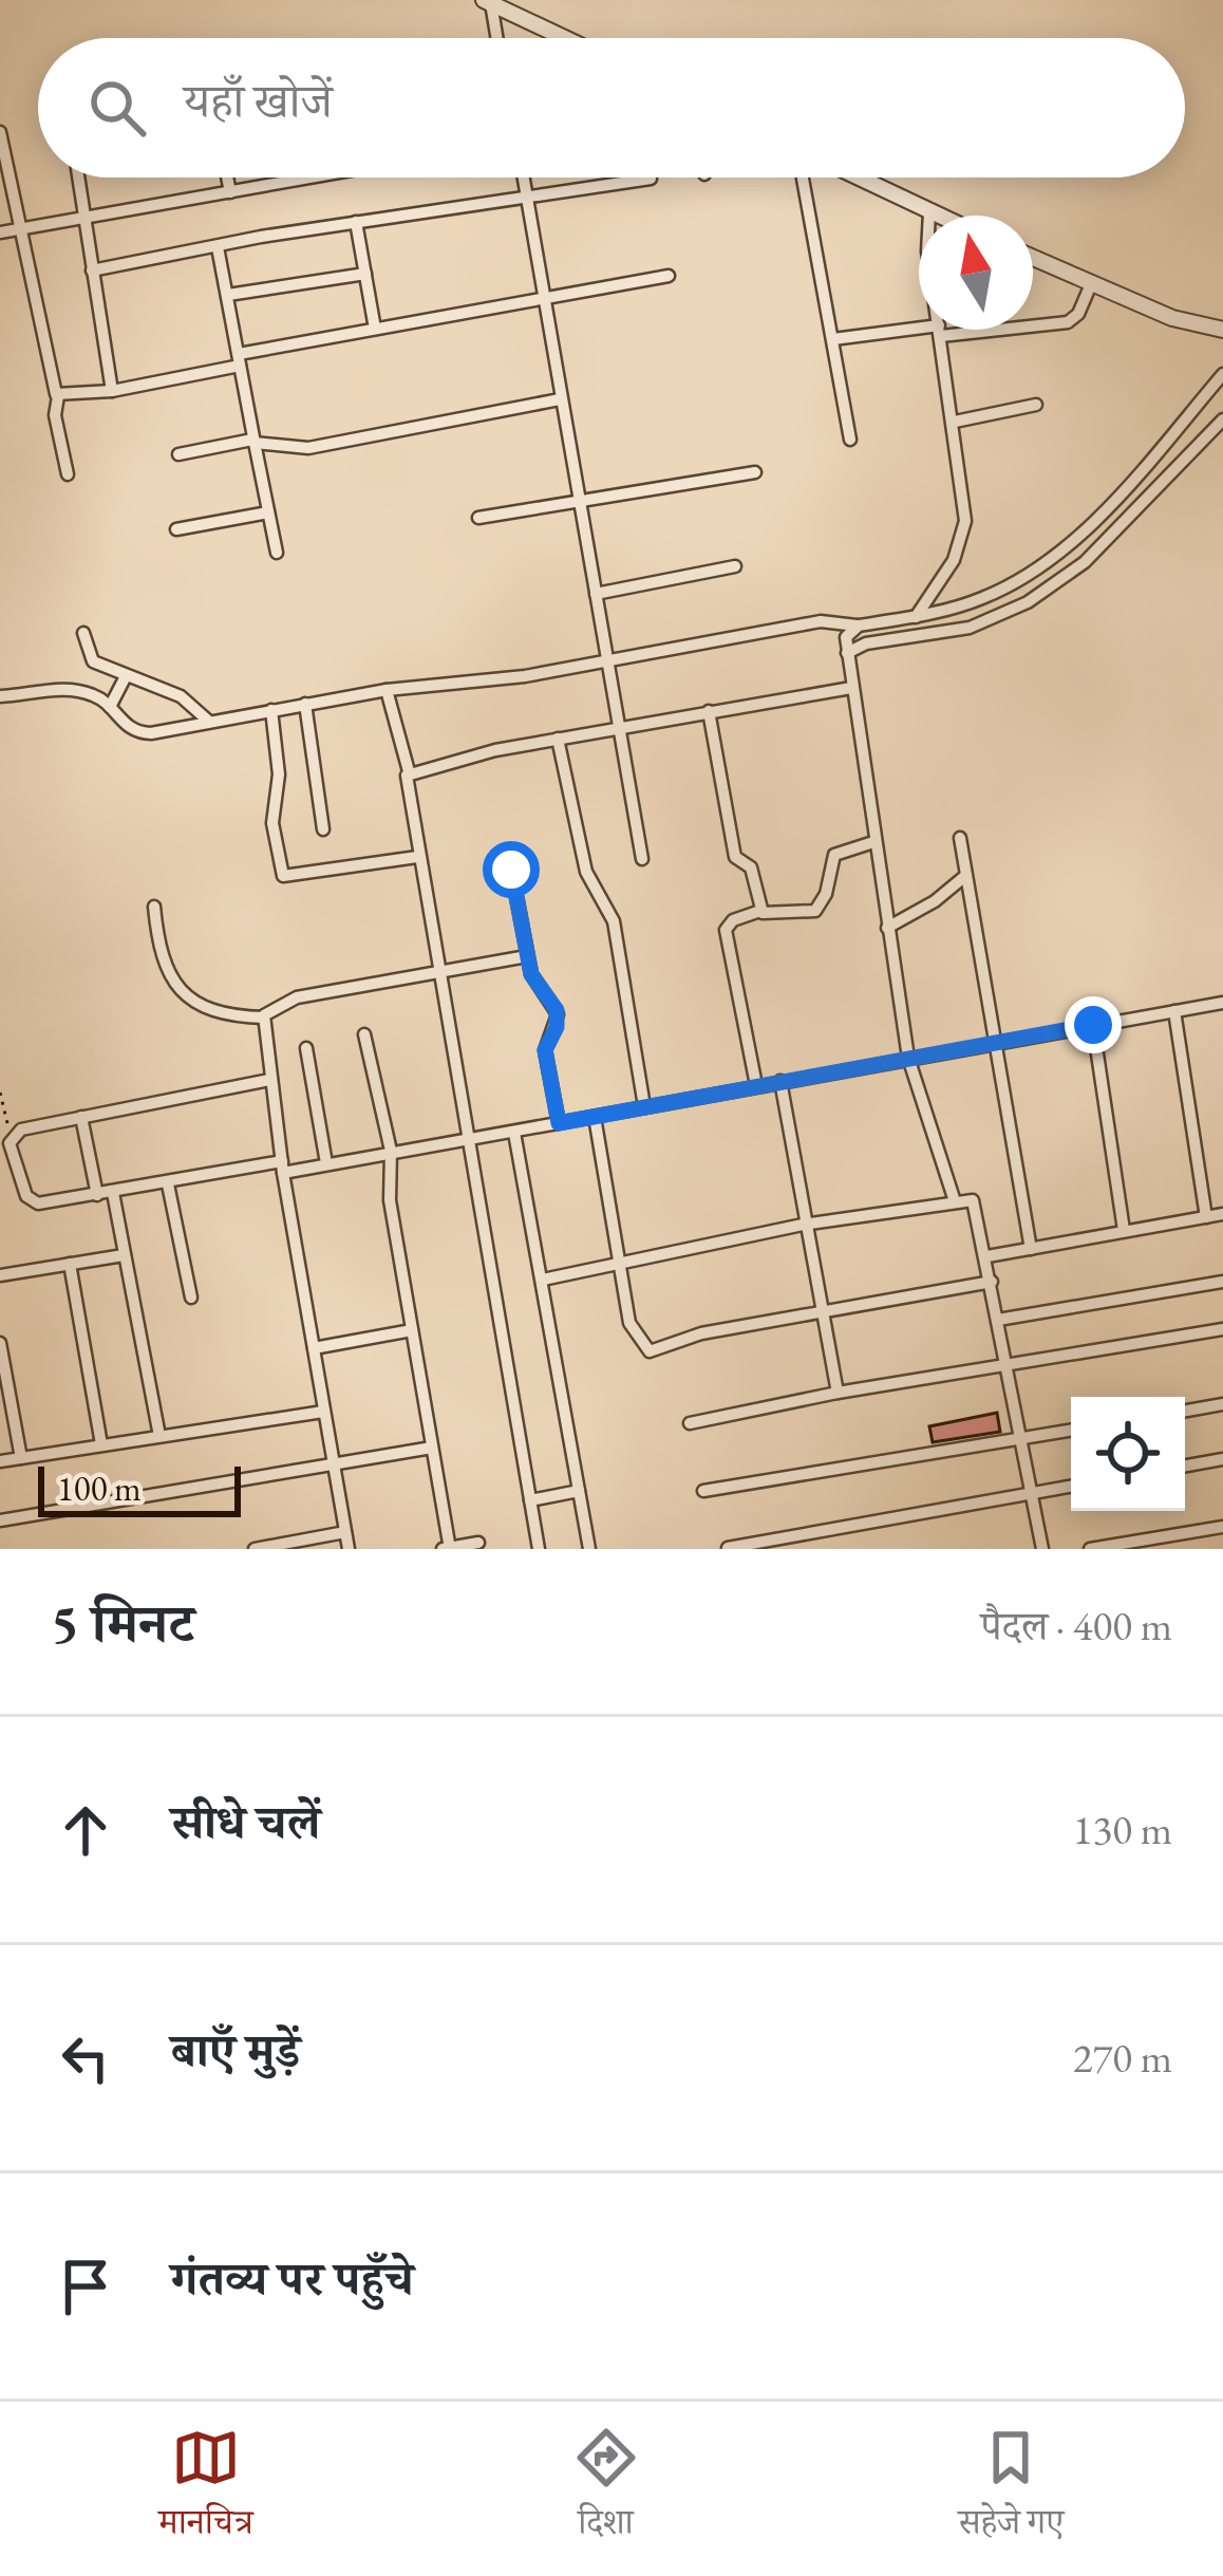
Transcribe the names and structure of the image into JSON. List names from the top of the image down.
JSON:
{
  "scale_bar": "100 m",
  "north": "top",
  "page": {
    "search": "यहाँ खोजें",
    "scale": "100 m",
    "heading": ["5 मिनट", "पैदल · 400 m"],
    "list": [
      ["सीधे चलें", "130 m"],
      ["बाएँ मुड़ें", "270 m"],
      "गंतव्य पर पहुँचे"
    ],
    "nav": ["मानचित्र", "दिशा", "सहेजे गए"]
  }
}
